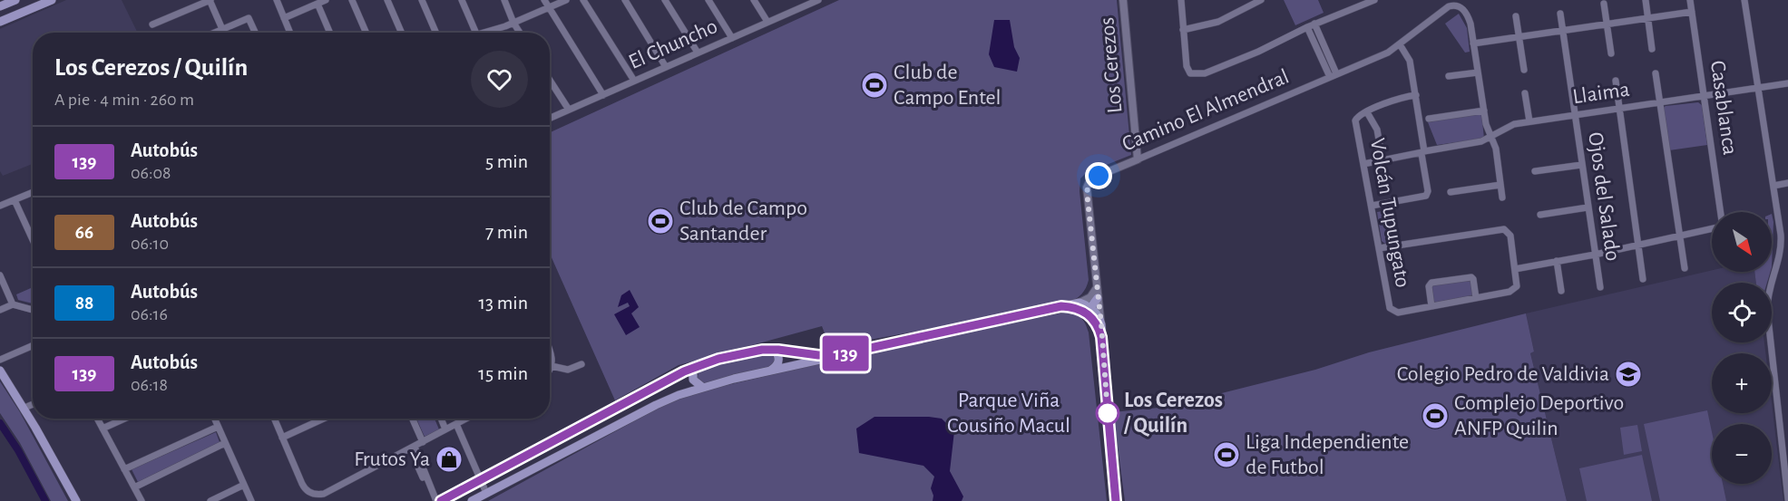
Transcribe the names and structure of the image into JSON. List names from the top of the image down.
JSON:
{
  "streets": {
    "street": [
      "El Chuncho",
      "Los Cerezos",
      "Llaima",
      "Casablanca",
      "Camino El Almendral",
      "Ojos del Salado",
      "Volcán Tupungato"
    ]
  },
  "crossings": [
    ["Los Cerezos", "Camino El Almendral"],
    ["Llaima", "Casablanca"],
    ["Llaima", "Ojos del Salado"],
    ["Llaima", "Volcán Tupungato"]
  ],
  "parks": ["Parque Viña Cousiño Macul"],
  "places": {
    "sports": [
      "Club de Campo Entel",
      "Club de Campo Santander",
      "Complejo Deportivo ANFP Quilin",
      "Liga Independiente de Futbol"
    ],
    "school or university": ["Colegio Pedro de Valdivia"],
    "other": ["Los Cerezos / Quilín"],
    "shop": ["Frutos Ya"]
  },
  "lines": ["bus line 139"],
  "north": "bottom right",
  "page": {
    "on_map": "139",
    "heading": ["Los Cerezos / Quilín", "A pie · 4 min · 260 m"],
    "list": [
      {
        "mark": "139",
        "name": "Autobús",
        "note": "06:08",
        "value": "5 min"
      },
      {
        "mark": "66",
        "name": "Autobús",
        "note": "06:10",
        "value": "7 min"
      },
      {
        "mark": "88",
        "name": "Autobús",
        "note": "06:16",
        "value": "13 min"
      },
      {
        "mark": "139",
        "name": "Autobús",
        "note": "06:18",
        "value": "15 min"
      }
    ],
    "map_buttons": ["+", "−"]
  }
}
